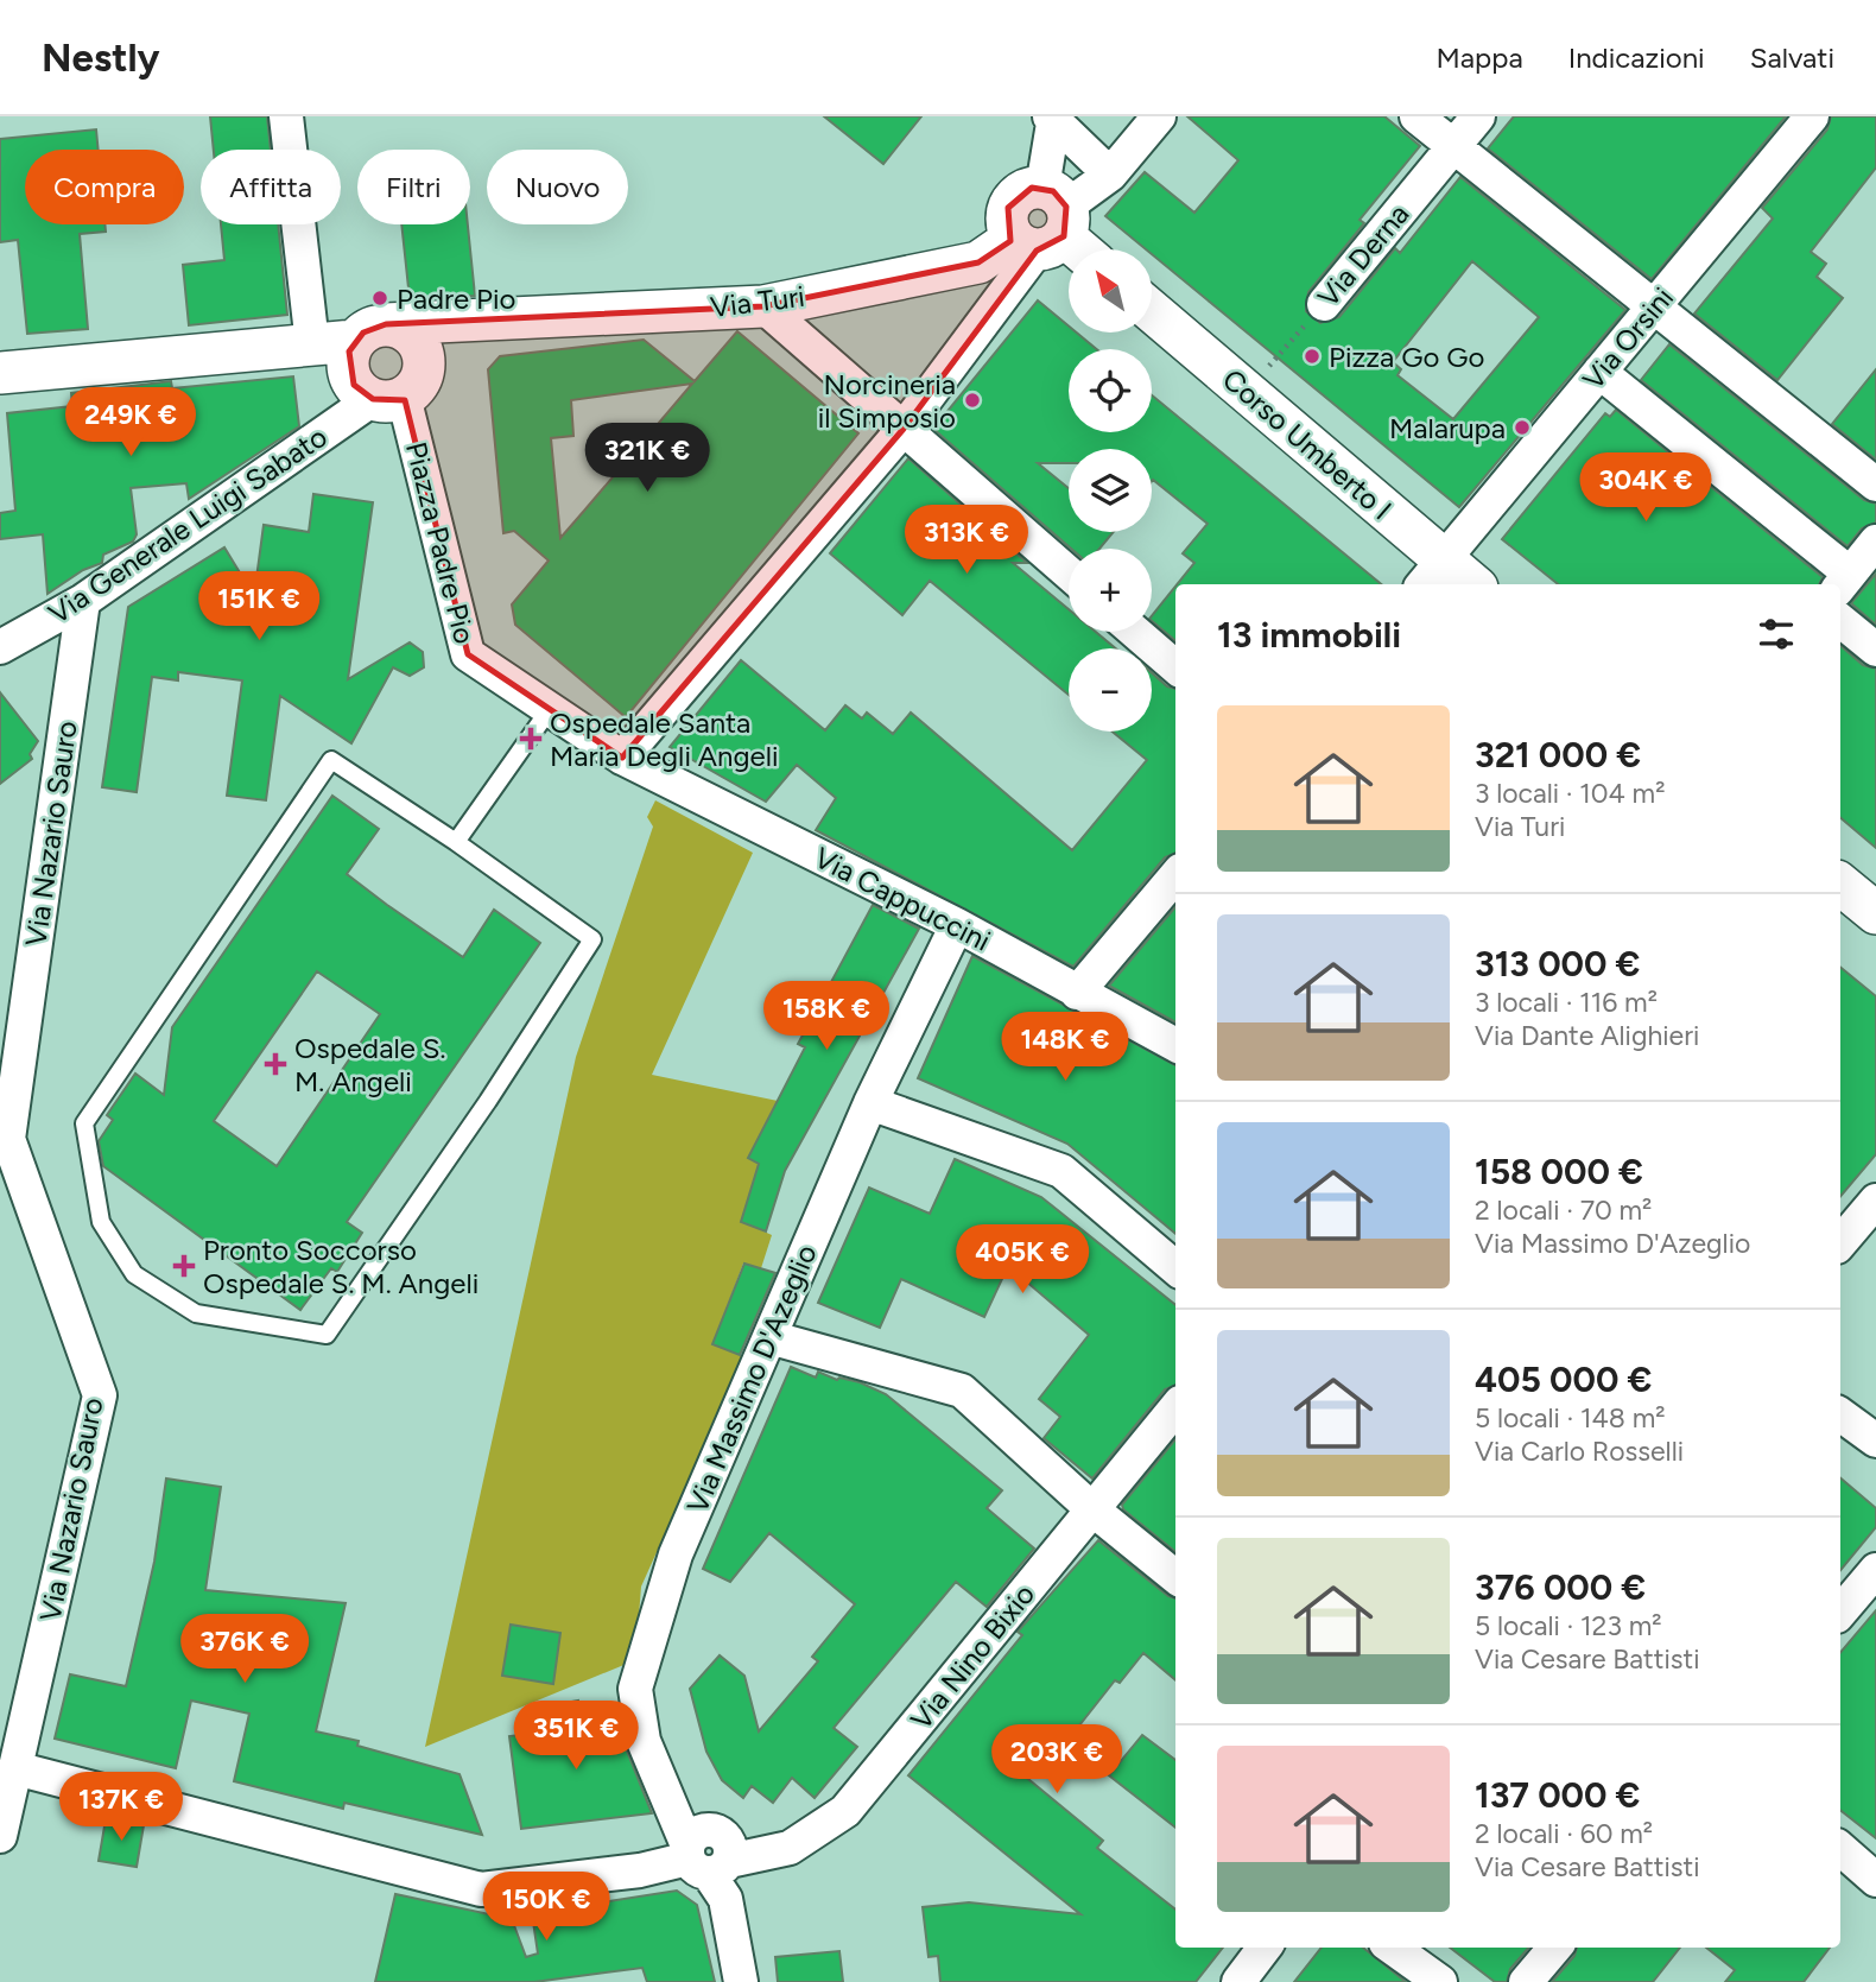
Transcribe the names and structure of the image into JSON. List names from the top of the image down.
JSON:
{
  "streets": {
    "street": [
      "Via Derna",
      "Via Turi",
      "Via Orsini",
      "Corso Umberto I",
      "Via Generale Luigi Sabato",
      "Piazza Padre Pio",
      "Via Nazario Sauro",
      "Via Cappuccini",
      "Via Massimo D'Azeglio",
      "Via Nino Bixio"
    ]
  },
  "crossings": [
    ["Via Derna", "Corso Umberto I"],
    ["Via Orsini", "Corso Umberto I"],
    ["Via Generale Luigi Sabato", "Piazza Padre Pio"],
    ["Via Generale Luigi Sabato", "Via Nazario Sauro"],
    ["Piazza Padre Pio", "Via Cappuccini"],
    ["Via Nazario Sauro", "Via Nino Bixio"],
    ["Via Cappuccini", "Via Massimo D'Azeglio"],
    ["Via Massimo D'Azeglio", "Via Nino Bixio"]
  ],
  "places": {
    "other": [
      "Padre Pio",
      "Pizza Go Go",
      "Norcineria il Simposio",
      "Malarupa"
    ],
    "health": ["Ospedale Santa Maria Degli Angeli", "Ospedale S. M. Angeli", "Pronto Soccorso Ospedale S. M. Angeli"]
  },
  "north": "top left",
  "page": {
    "header": "Nestly",
    "nav": ["Mappa", "Indicazioni", "Salvati"],
    "chip": [
      "Compra",
      "Affitta",
      "Filtri",
      "Nuovo"
    ],
    "map_buttons": ["+", "−"],
    "price": [
      "249K €",
      "321K €",
      "304K €",
      "313K €",
      "151K €",
      "158K €",
      "148K €",
      "405K €",
      "376K €",
      "351K €",
      "203K €",
      "137K €",
      "150K €"
    ],
    "heading": "13 immobili",
    "list": [
      {
        "name": "321 000 €",
        "note": "3 locali · 104 m² · Via Turi"
      },
      {
        "name": "313 000 €",
        "note": "3 locali · 116 m² · Via Dante Alighieri"
      },
      {
        "name": "158 000 €",
        "note": "2 locali · 70 m² · Via Massimo D'Azeglio"
      },
      {
        "name": "405 000 €",
        "note": "5 locali · 148 m² · Via Carlo Rosselli"
      },
      {
        "name": "376 000 €",
        "note": "5 locali · 123 m² · Via Cesare Battisti"
      },
      {
        "name": "137 000 €",
        "note": "2 locali · 60 m² · Via Cesare Battisti"
      }
    ]
  }
}
